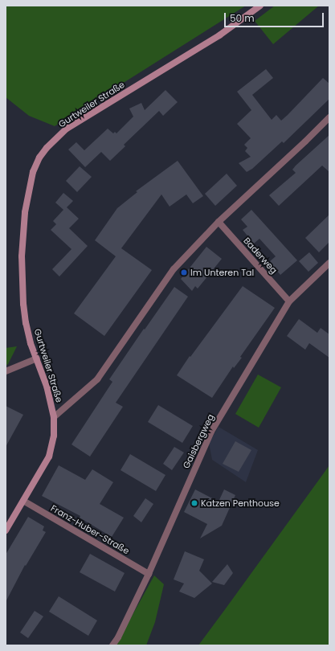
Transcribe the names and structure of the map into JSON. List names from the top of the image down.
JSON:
{
  "streets": {
    "main road": ["Gurtweiler Straße"],
    "street": ["Baderweg", "Gaisbergweg", "Franz-Huber-Straße"]
  },
  "crossings": [
    ["Gurtweiler Straße", "Franz-Huber-Straße"],
    ["Baderweg", "Gaisbergweg"],
    ["Gaisbergweg", "Franz-Huber-Straße"]
  ],
  "places": ["Im Unteren Tal", "Katzen Penthouse"],
  "scale_bar": "50 m"
}
